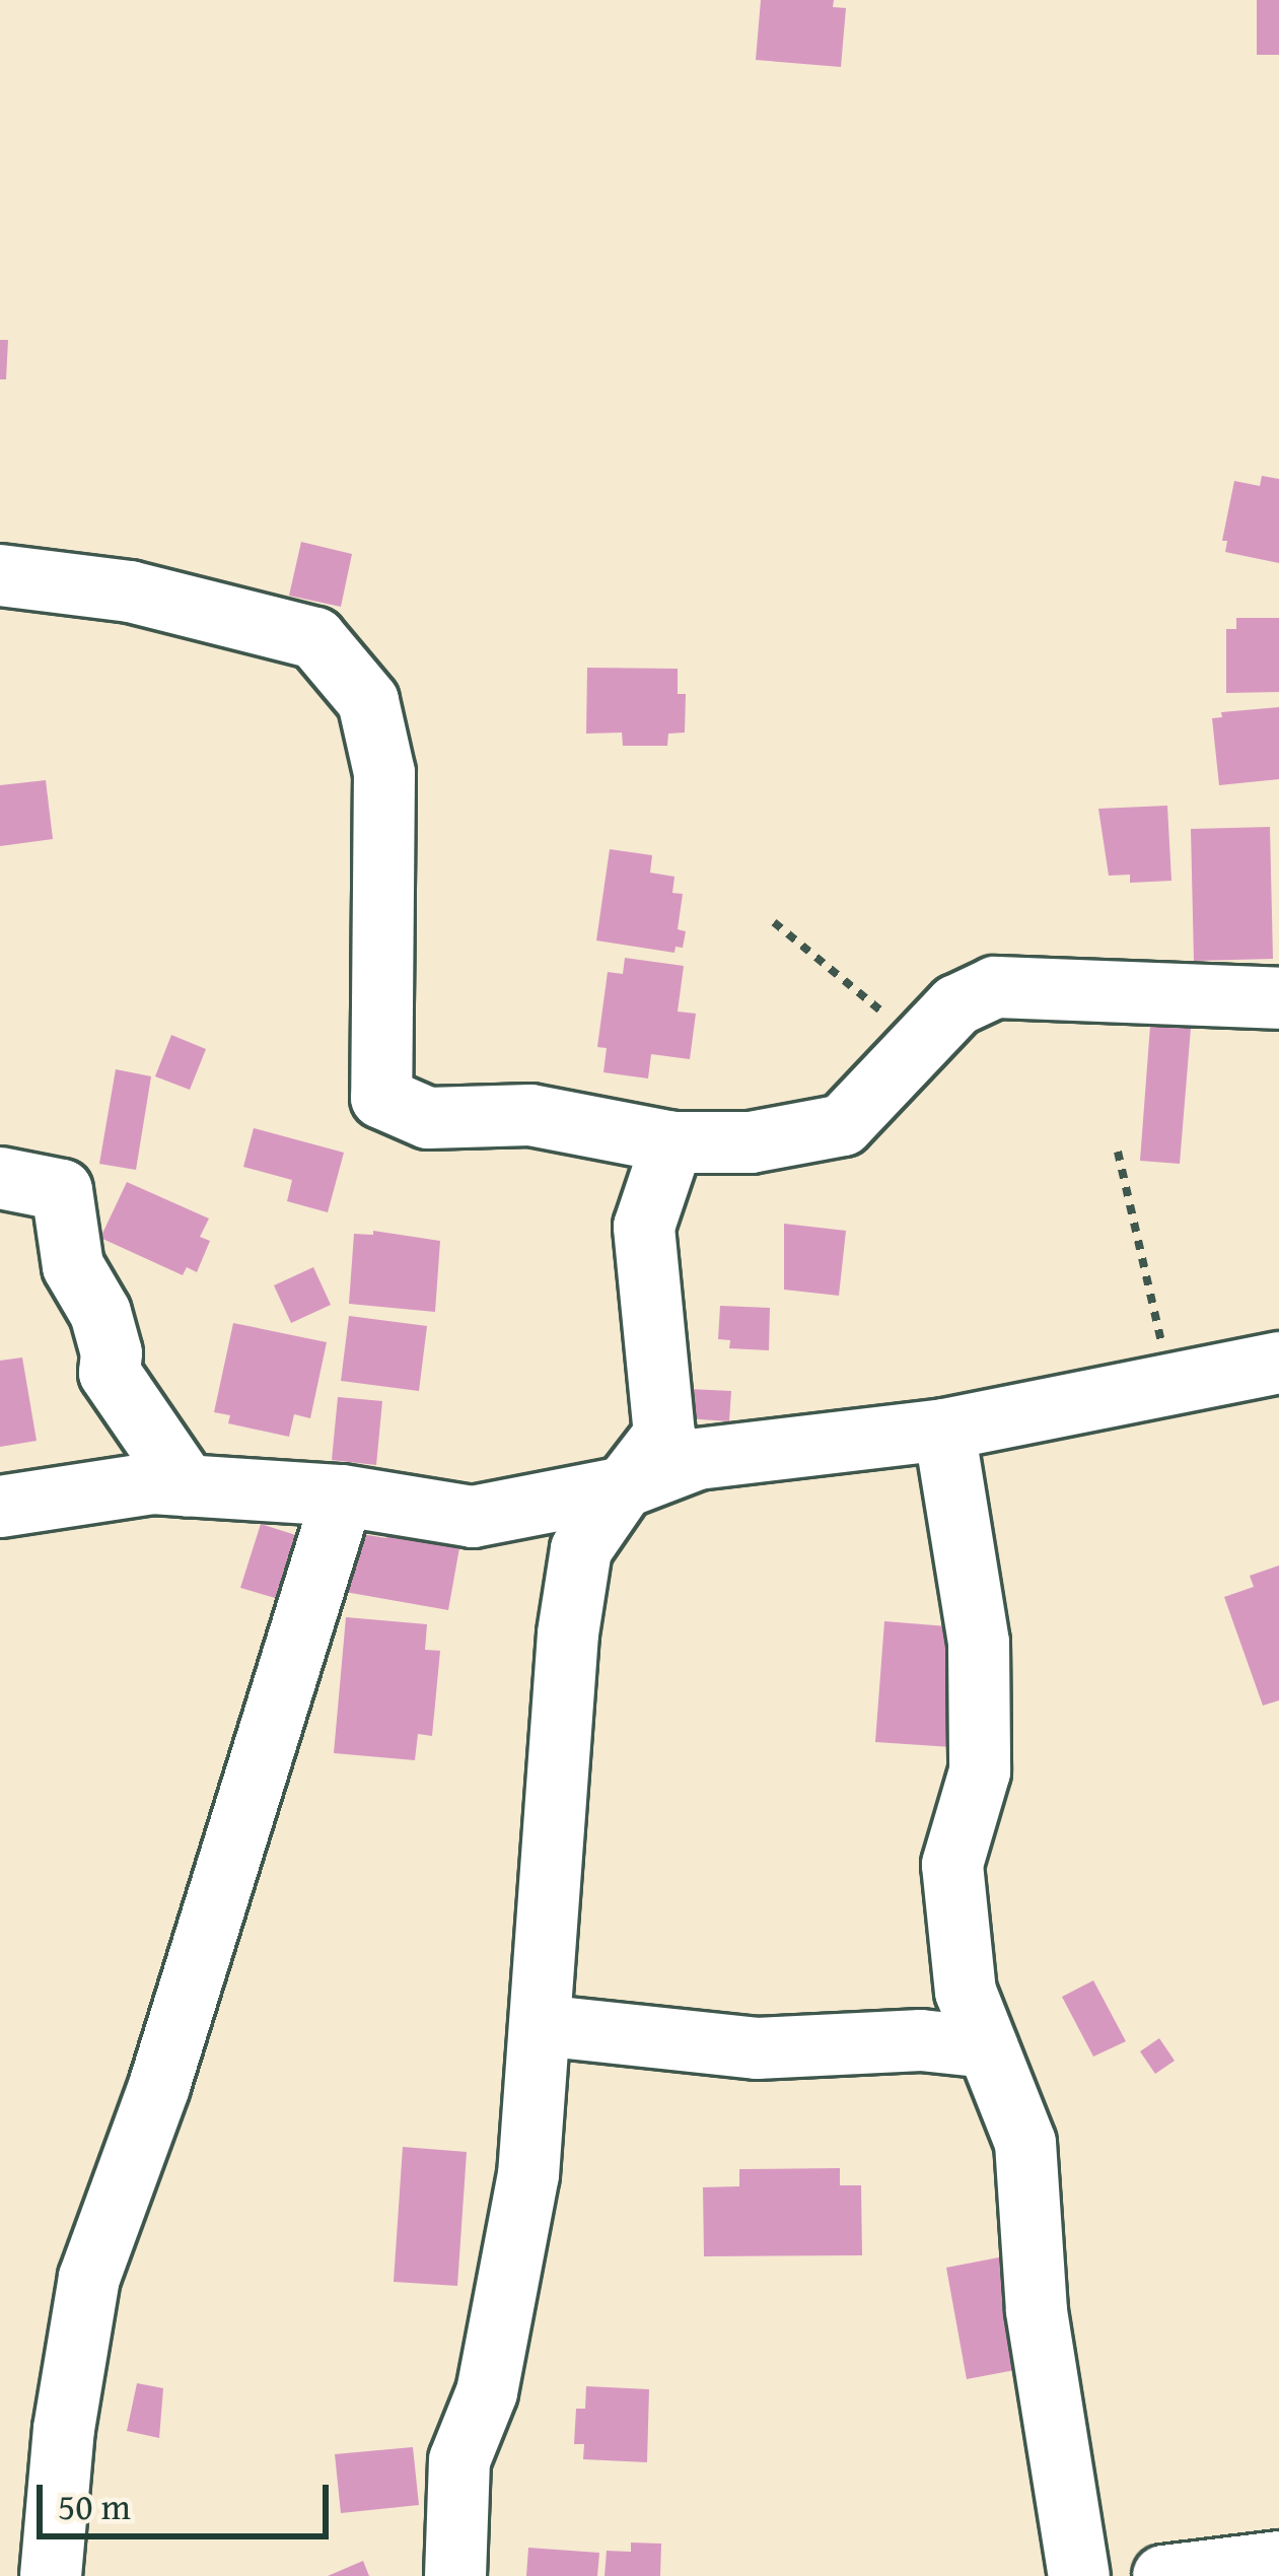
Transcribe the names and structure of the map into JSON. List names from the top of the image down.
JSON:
{
  "scale_bar": "50 m"
}
